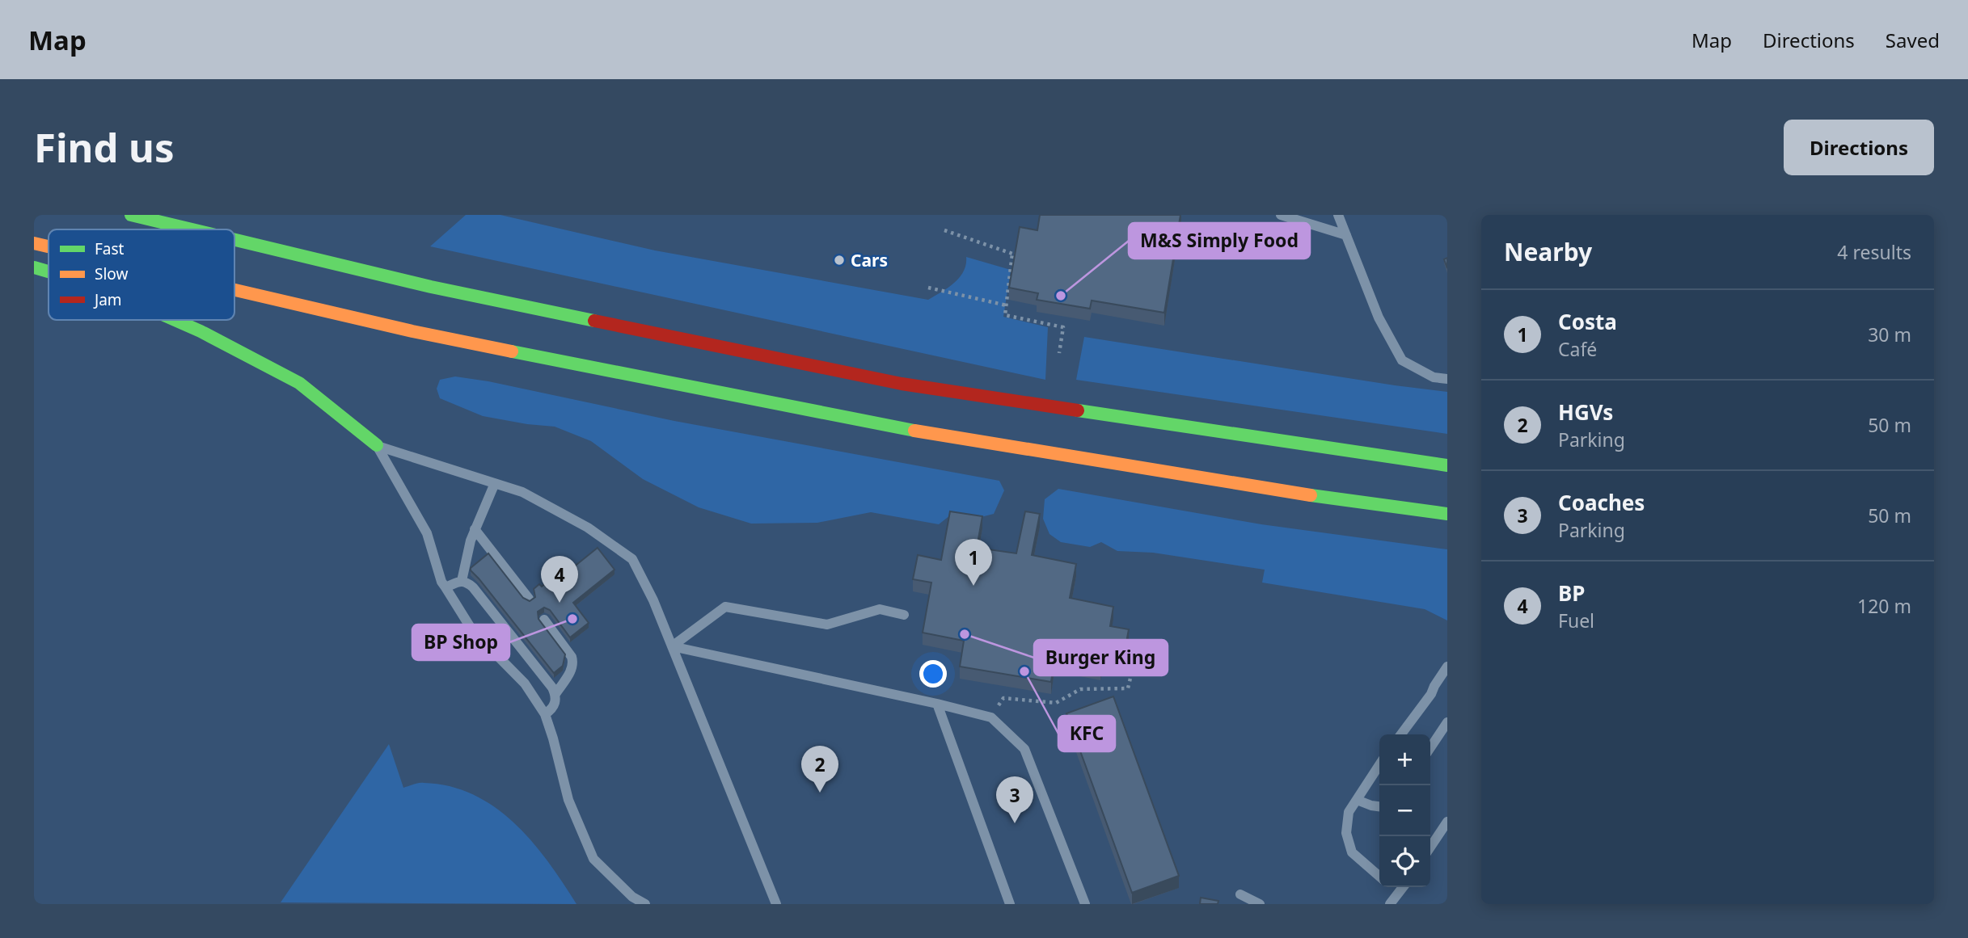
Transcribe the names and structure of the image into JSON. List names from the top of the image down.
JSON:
{
  "places": [
    "Cars",
    "M&S Simply Food",
    "BP Shop",
    "Burger King",
    "KFC"
  ],
  "legend": ["Fast", "Slow", "Jam"],
  "page": {
    "header": "Map",
    "nav": ["Map", "Directions", "Saved"],
    "buttons": "Directions",
    "title": "Find us",
    "heading": ["Nearby", "4 results"],
    "list": [
      {
        "mark": "1",
        "name": "Costa",
        "note": "Café",
        "value": "30 m"
      },
      {
        "mark": "2",
        "name": "HGVs",
        "note": "Parking",
        "value": "50 m"
      },
      {
        "mark": "3",
        "name": "Coaches",
        "note": "Parking",
        "value": "50 m"
      },
      {
        "mark": "4",
        "name": "BP",
        "note": "Fuel",
        "value": "120 m"
      }
    ],
    "pins": [
      "1",
      "4",
      "2",
      "3"
    ],
    "map_buttons": ["+", "−"]
  }
}
